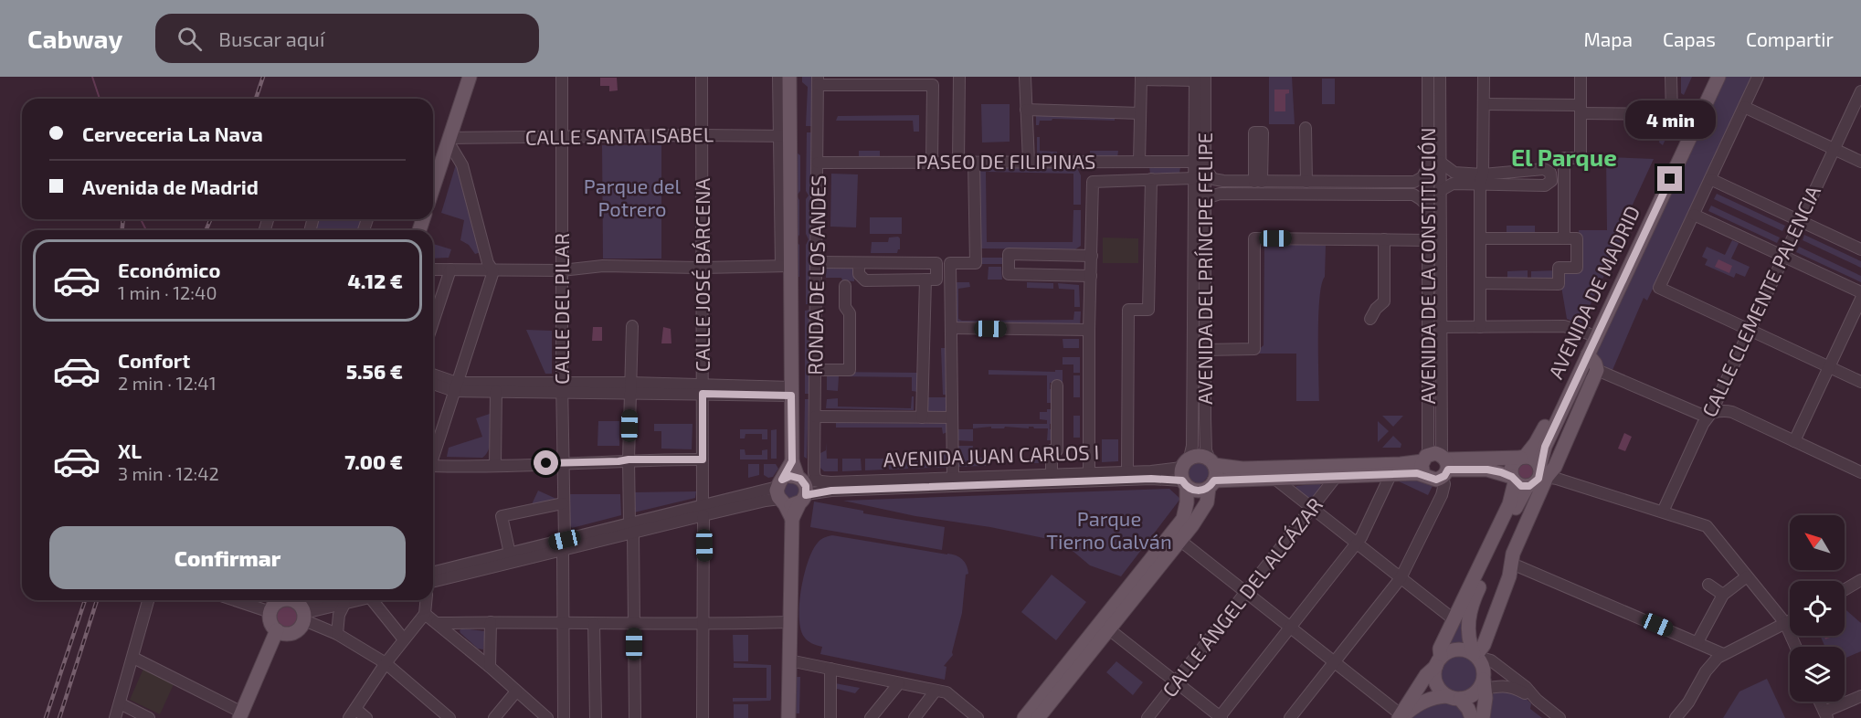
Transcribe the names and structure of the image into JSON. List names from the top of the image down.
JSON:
{
  "streets": {
    "main road": ["AVENIDA DE MADRID"],
    "street": [
      "CALLE SANTA ISABEL",
      "PASEO DE FILIPINAS",
      "AVENIDA DE LA CONSTITUCIÓN",
      "AVENIDA DEL PRÍNCIPE FELIPE",
      "CALLE JOSÉ BÁRCENA",
      "RONDA DE LOS ANDES",
      "CALLE CLEMENTE PALENCIA",
      "CALLE DEL PILAR",
      "AVENIDA JUAN CARLOS I",
      "CALLE ÁNGEL DEL ALCÁZAR"
    ]
  },
  "crossings": [
    ["CALLE SANTA ISABEL", "CALLE JOSÉ BÁRCENA"],
    ["CALLE SANTA ISABEL", "CALLE DEL PILAR"],
    ["PASEO DE FILIPINAS", "AVENIDA DEL PRÍNCIPE FELIPE"],
    ["PASEO DE FILIPINAS", "RONDA DE LOS ANDES"],
    ["AVENIDA DEL PRÍNCIPE FELIPE", "AVENIDA JUAN CARLOS I"],
    ["RONDA DE LOS ANDES", "AVENIDA JUAN CARLOS I"]
  ],
  "districts": ["El Parque"],
  "parks": ["Parque del Potrero", "Parque Tierno Galván"],
  "north": "top left",
  "page": {
    "header": "Cabway",
    "search": "Buscar aquí",
    "nav": ["Mapa", "Capas", "Compartir"],
    "banner": ["Cerveceria La Nava", "Avenida de Madrid"],
    "bubble": "4 min",
    "list": [
      {
        "name": "Económico",
        "note": "1 min · 12:40",
        "value": "4.12 €"
      },
      {
        "name": "Confort",
        "note": "2 min · 12:41",
        "value": "5.56 €"
      },
      {
        "name": "XL",
        "note": "3 min · 12:42",
        "value": "7.00 €"
      }
    ],
    "buttons": "Confirmar"
  }
}
